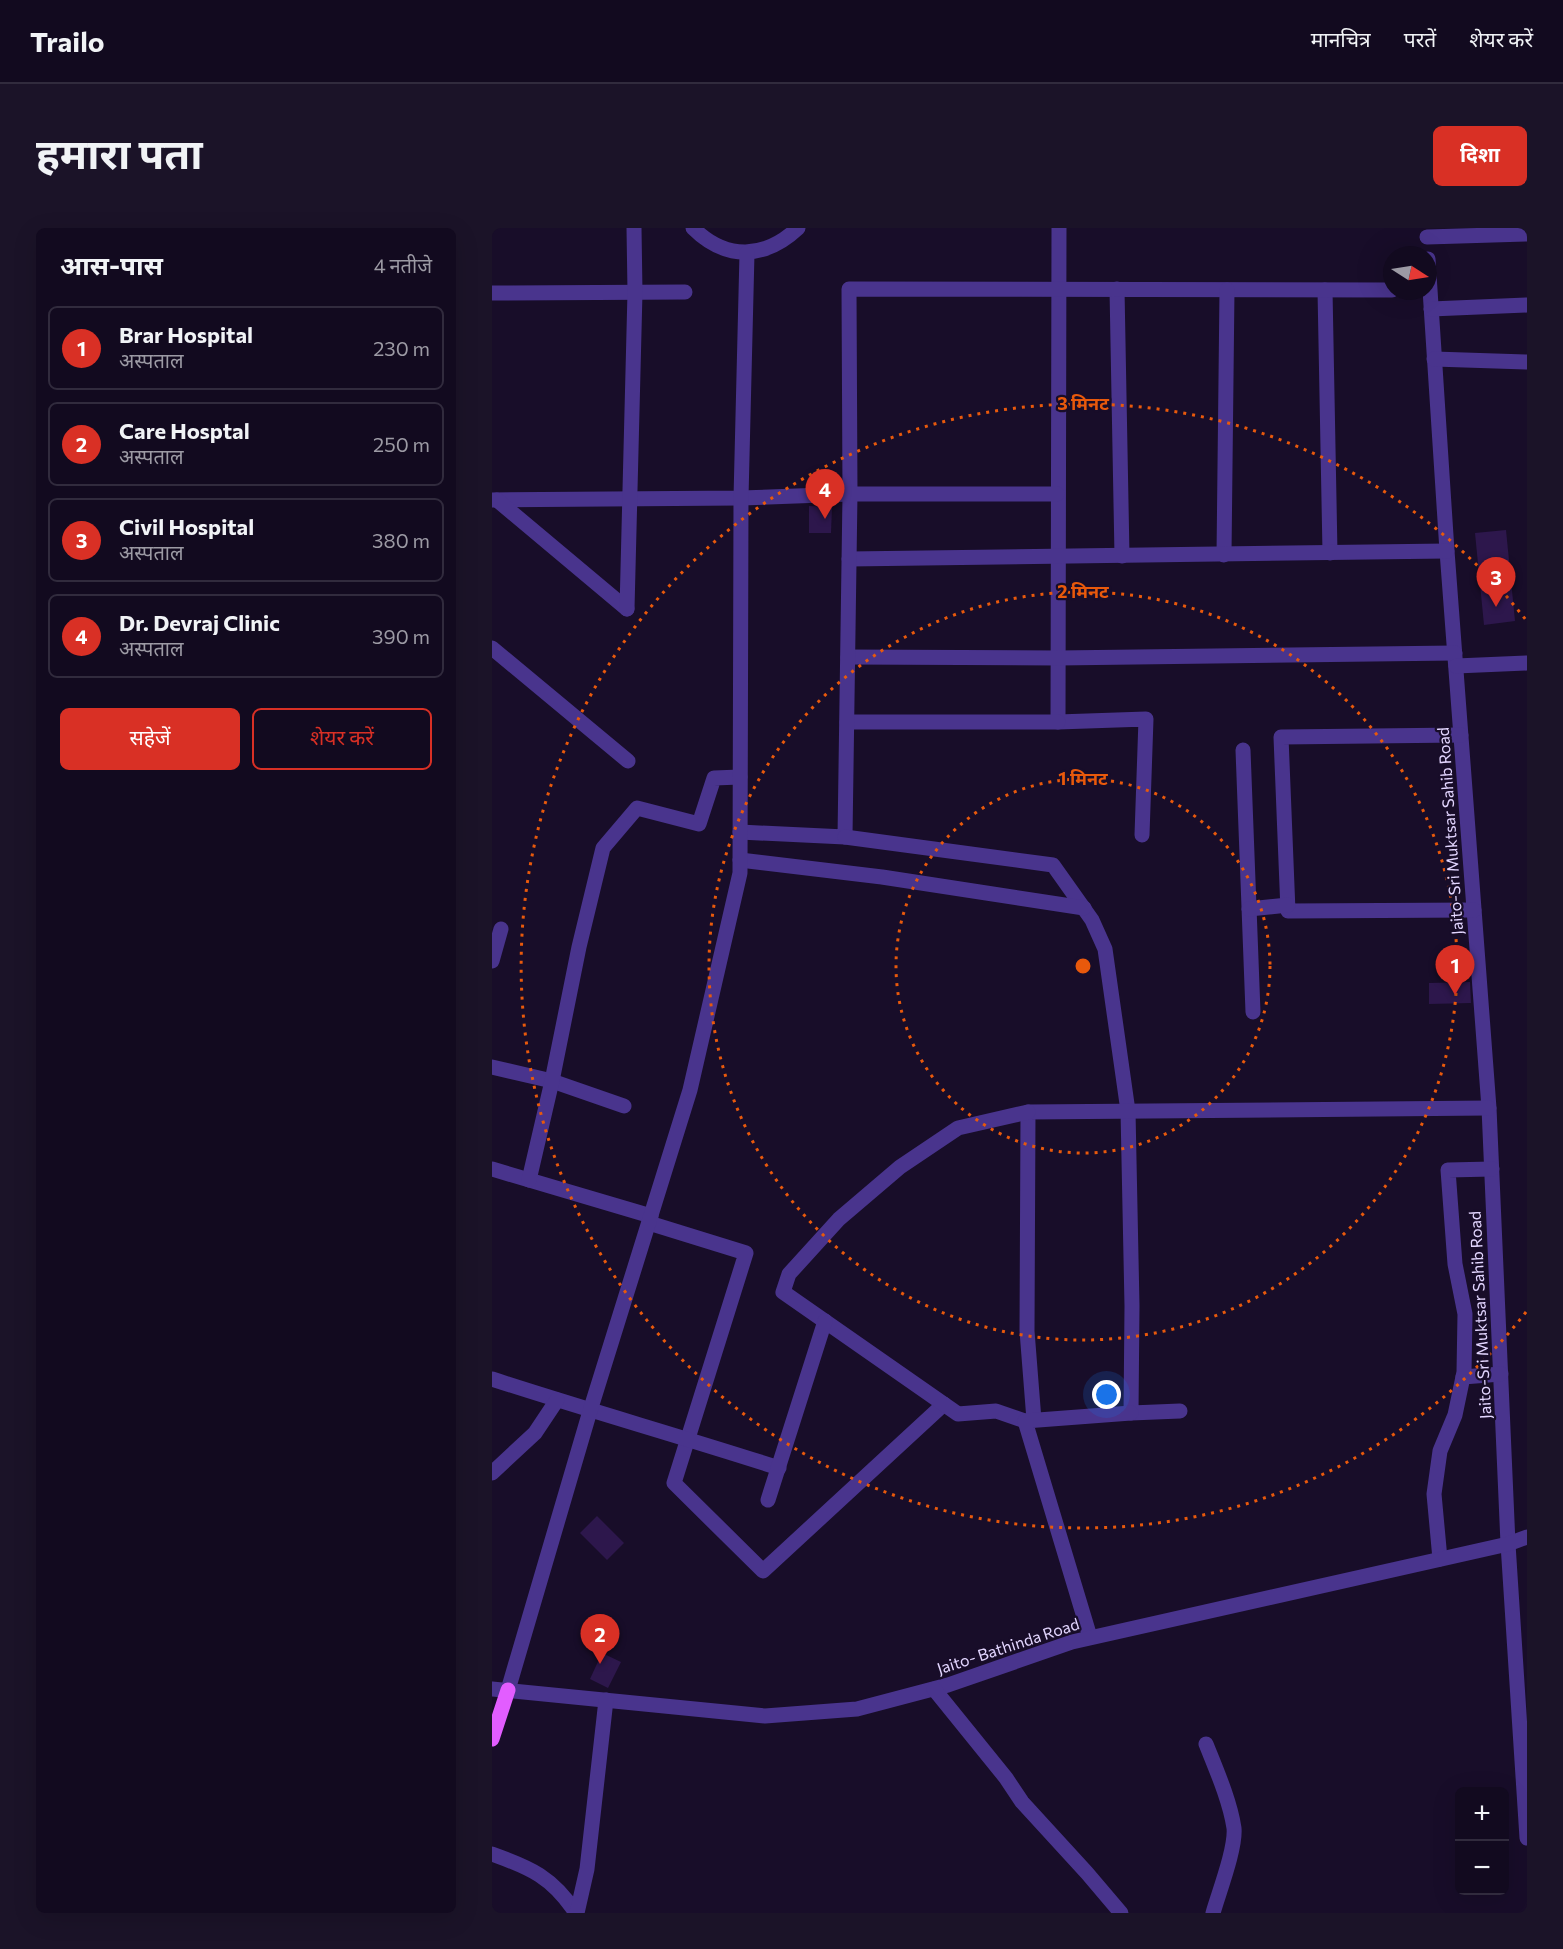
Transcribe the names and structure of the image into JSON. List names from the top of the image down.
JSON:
{
  "streets": {
    "street": ["Jaito-Sri Muktsar Sahib Road", "Jaito- Bathinda Road"]
  },
  "crossings": [
    ["Jaito-Sri Muktsar Sahib Road", "Jaito- Bathinda Road"]
  ],
  "north": "right",
  "page": {
    "header": "Trailo",
    "nav": ["मानचित्र", "परतें", "शेयर करें"],
    "title": "हमारा पता",
    "buttons": [
      "दिशा",
      ["सहेजें", "शेयर करें"]
    ],
    "heading": ["आस-पास", "4 नतीजे"],
    "list": [
      {
        "mark": "1",
        "name": "Brar Hospital",
        "note": "अस्पताल",
        "value": "230 m"
      },
      {
        "mark": "2",
        "name": "Care Hosptal",
        "note": "अस्पताल",
        "value": "250 m"
      },
      {
        "mark": "3",
        "name": "Civil Hospital",
        "note": "अस्पताल",
        "value": "380 m"
      },
      {
        "mark": "4",
        "name": "Dr. Devraj Clinic",
        "note": "अस्पताल",
        "value": "390 m"
      }
    ],
    "pins": [
      "4",
      "3",
      "1",
      "2"
    ],
    "map_buttons": ["+", "−"]
  },
  "rings": ["3 मिनट", "2 मिनट", "1 मिनट"]
}
